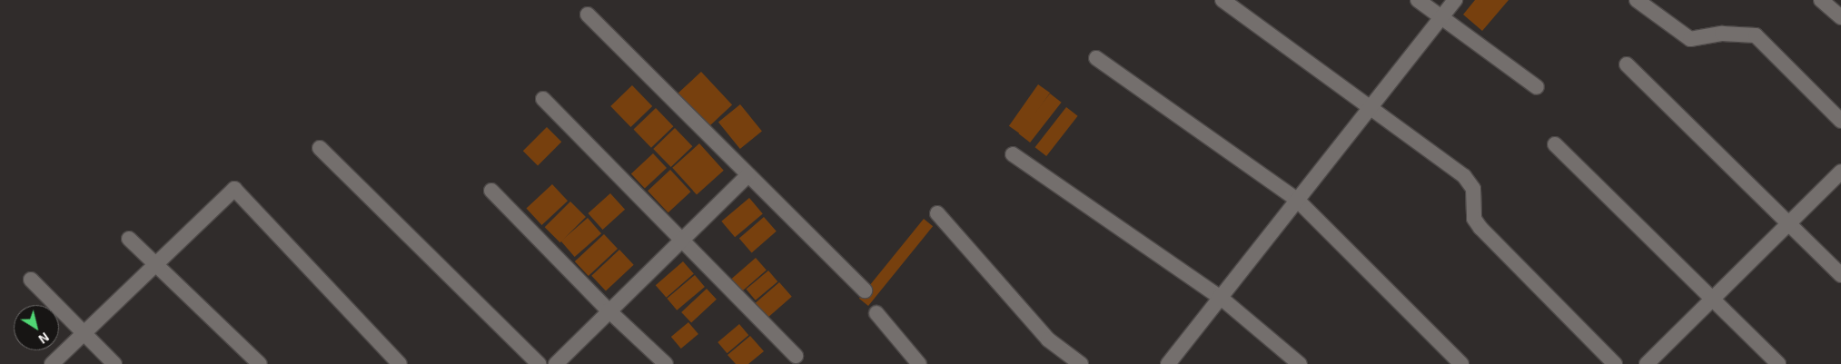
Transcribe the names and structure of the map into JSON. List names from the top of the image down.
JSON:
{
  "north": "bottom right"
}
